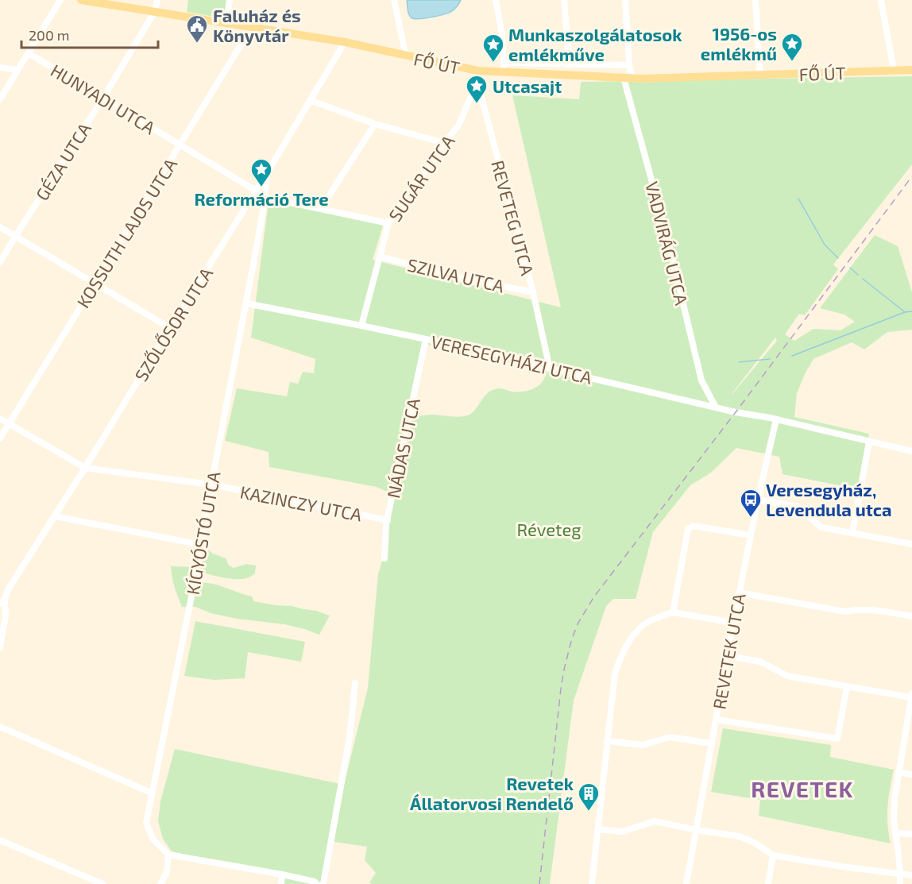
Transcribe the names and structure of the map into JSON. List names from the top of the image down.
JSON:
{
  "streets": {
    "main road": ["FŐ ÚT"],
    "street": [
      "HUNYADI UTCA",
      "GÉZA UTCA",
      "SUGÁR UTCA",
      "REVETEG UTCA",
      "KOSSUTH LAJOS UTCA",
      "VADVIRÁG UTCA",
      "SZILVA UTCA",
      "SZŐLŐSOR UTCA",
      "VERESEGYHÁZI UTCA",
      "NÁDAS UTCA",
      "KAZINCZY UTCA",
      "KÍGYÓSTÓ UTCA",
      "REVETEK UTCA"
    ]
  },
  "crossings": [
    ["FŐ ÚT", "GÉZA UTCA"],
    ["FŐ ÚT", "KOSSUTH LAJOS UTCA"],
    ["FŐ ÚT", "VADVIRÁG UTCA"],
    ["FŐ ÚT", "SZŐLŐSOR UTCA"],
    ["HUNYADI UTCA", "GÉZA UTCA"],
    ["HUNYADI UTCA", "SUGÁR UTCA"],
    ["HUNYADI UTCA", "KOSSUTH LAJOS UTCA"],
    ["HUNYADI UTCA", "SZŐLŐSOR UTCA"],
    ["HUNYADI UTCA", "KÍGYÓSTÓ UTCA"],
    ["SUGÁR UTCA", "REVETEG UTCA"],
    ["SUGÁR UTCA", "SZILVA UTCA"],
    ["SUGÁR UTCA", "VERESEGYHÁZI UTCA"],
    ["REVETEG UTCA", "SZILVA UTCA"],
    ["REVETEG UTCA", "VERESEGYHÁZI UTCA"],
    ["KOSSUTH LAJOS UTCA", "KAZINCZY UTCA"],
    ["VADVIRÁG UTCA", "VERESEGYHÁZI UTCA"],
    ["SZŐLŐSOR UTCA", "KAZINCZY UTCA"],
    ["SZŐLŐSOR UTCA", "KÍGYÓSTÓ UTCA"],
    ["VERESEGYHÁZI UTCA", "NÁDAS UTCA"],
    ["VERESEGYHÁZI UTCA", "KÍGYÓSTÓ UTCA"],
    ["VERESEGYHÁZI UTCA", "REVETEK UTCA"],
    ["NÁDAS UTCA", "KAZINCZY UTCA"],
    ["KAZINCZY UTCA", "KÍGYÓSTÓ UTCA"]
  ],
  "districts": ["REVETEK"],
  "parks": ["Réveteg"],
  "places": {
    "public building": ["Faluház és Könyvtár"],
    "place": [
      "1956-os emlékmű",
      "Munkaszolgálatosok emlékműve",
      "Utcasajt",
      "Reformáció Tere"
    ],
    "bus stop": ["Veresegyház, Levendula utca"],
    "building": ["Revetek Állatorvosi Rendelő"]
  },
  "scale_bar": "200 m"
}
